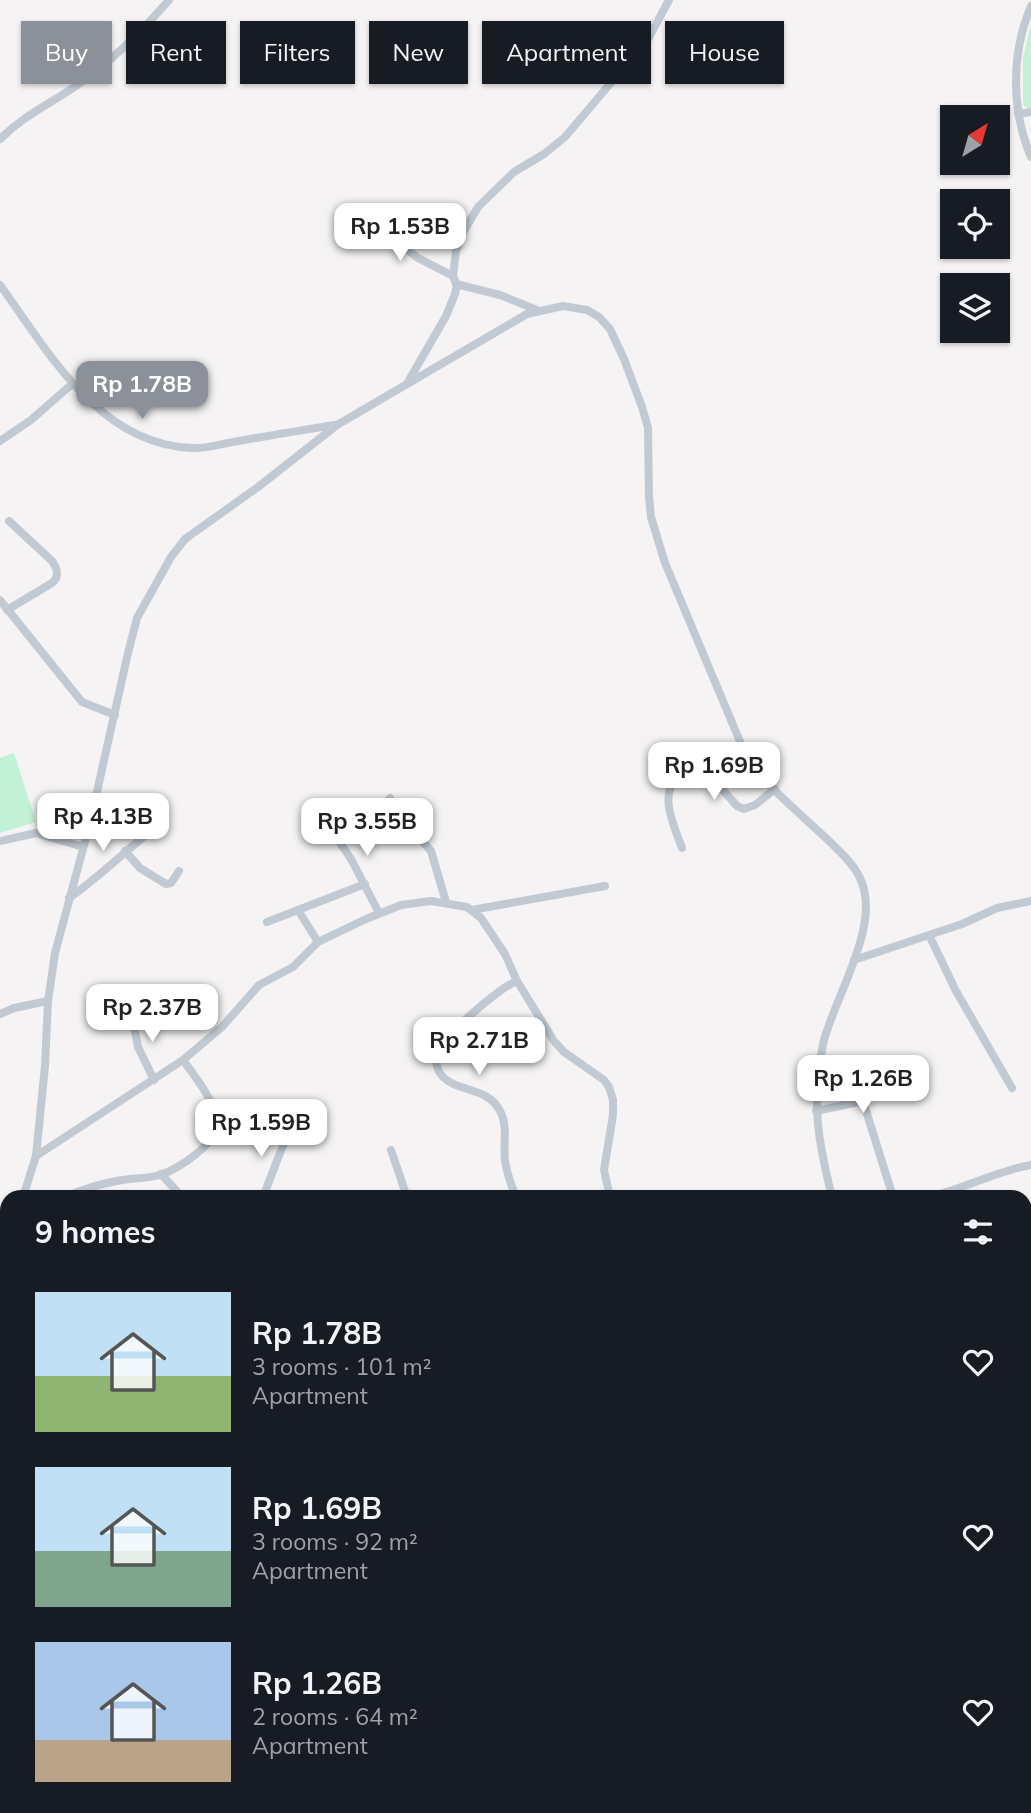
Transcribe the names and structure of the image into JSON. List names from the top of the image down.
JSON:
{
  "north": "top right",
  "page": {
    "chip": [
      "Buy",
      "Rent",
      "Filters",
      "New",
      "Apartment",
      "House"
    ],
    "price": [
      "Rp 1.53B",
      "Rp 1.78B",
      "Rp 1.69B",
      "Rp 4.13B",
      "Rp 3.55B",
      "Rp 2.37B",
      "Rp 2.71B",
      "Rp 1.26B",
      "Rp 1.59B"
    ],
    "heading": "9 homes",
    "list": [
      {
        "name": "Rp 1.78B",
        "note": "3 rooms · 101 m² · Apartment"
      },
      {
        "name": "Rp 1.69B",
        "note": "3 rooms · 92 m² · Apartment"
      },
      {
        "name": "Rp 1.26B",
        "note": "2 rooms · 64 m² · Apartment"
      }
    ]
  }
}
